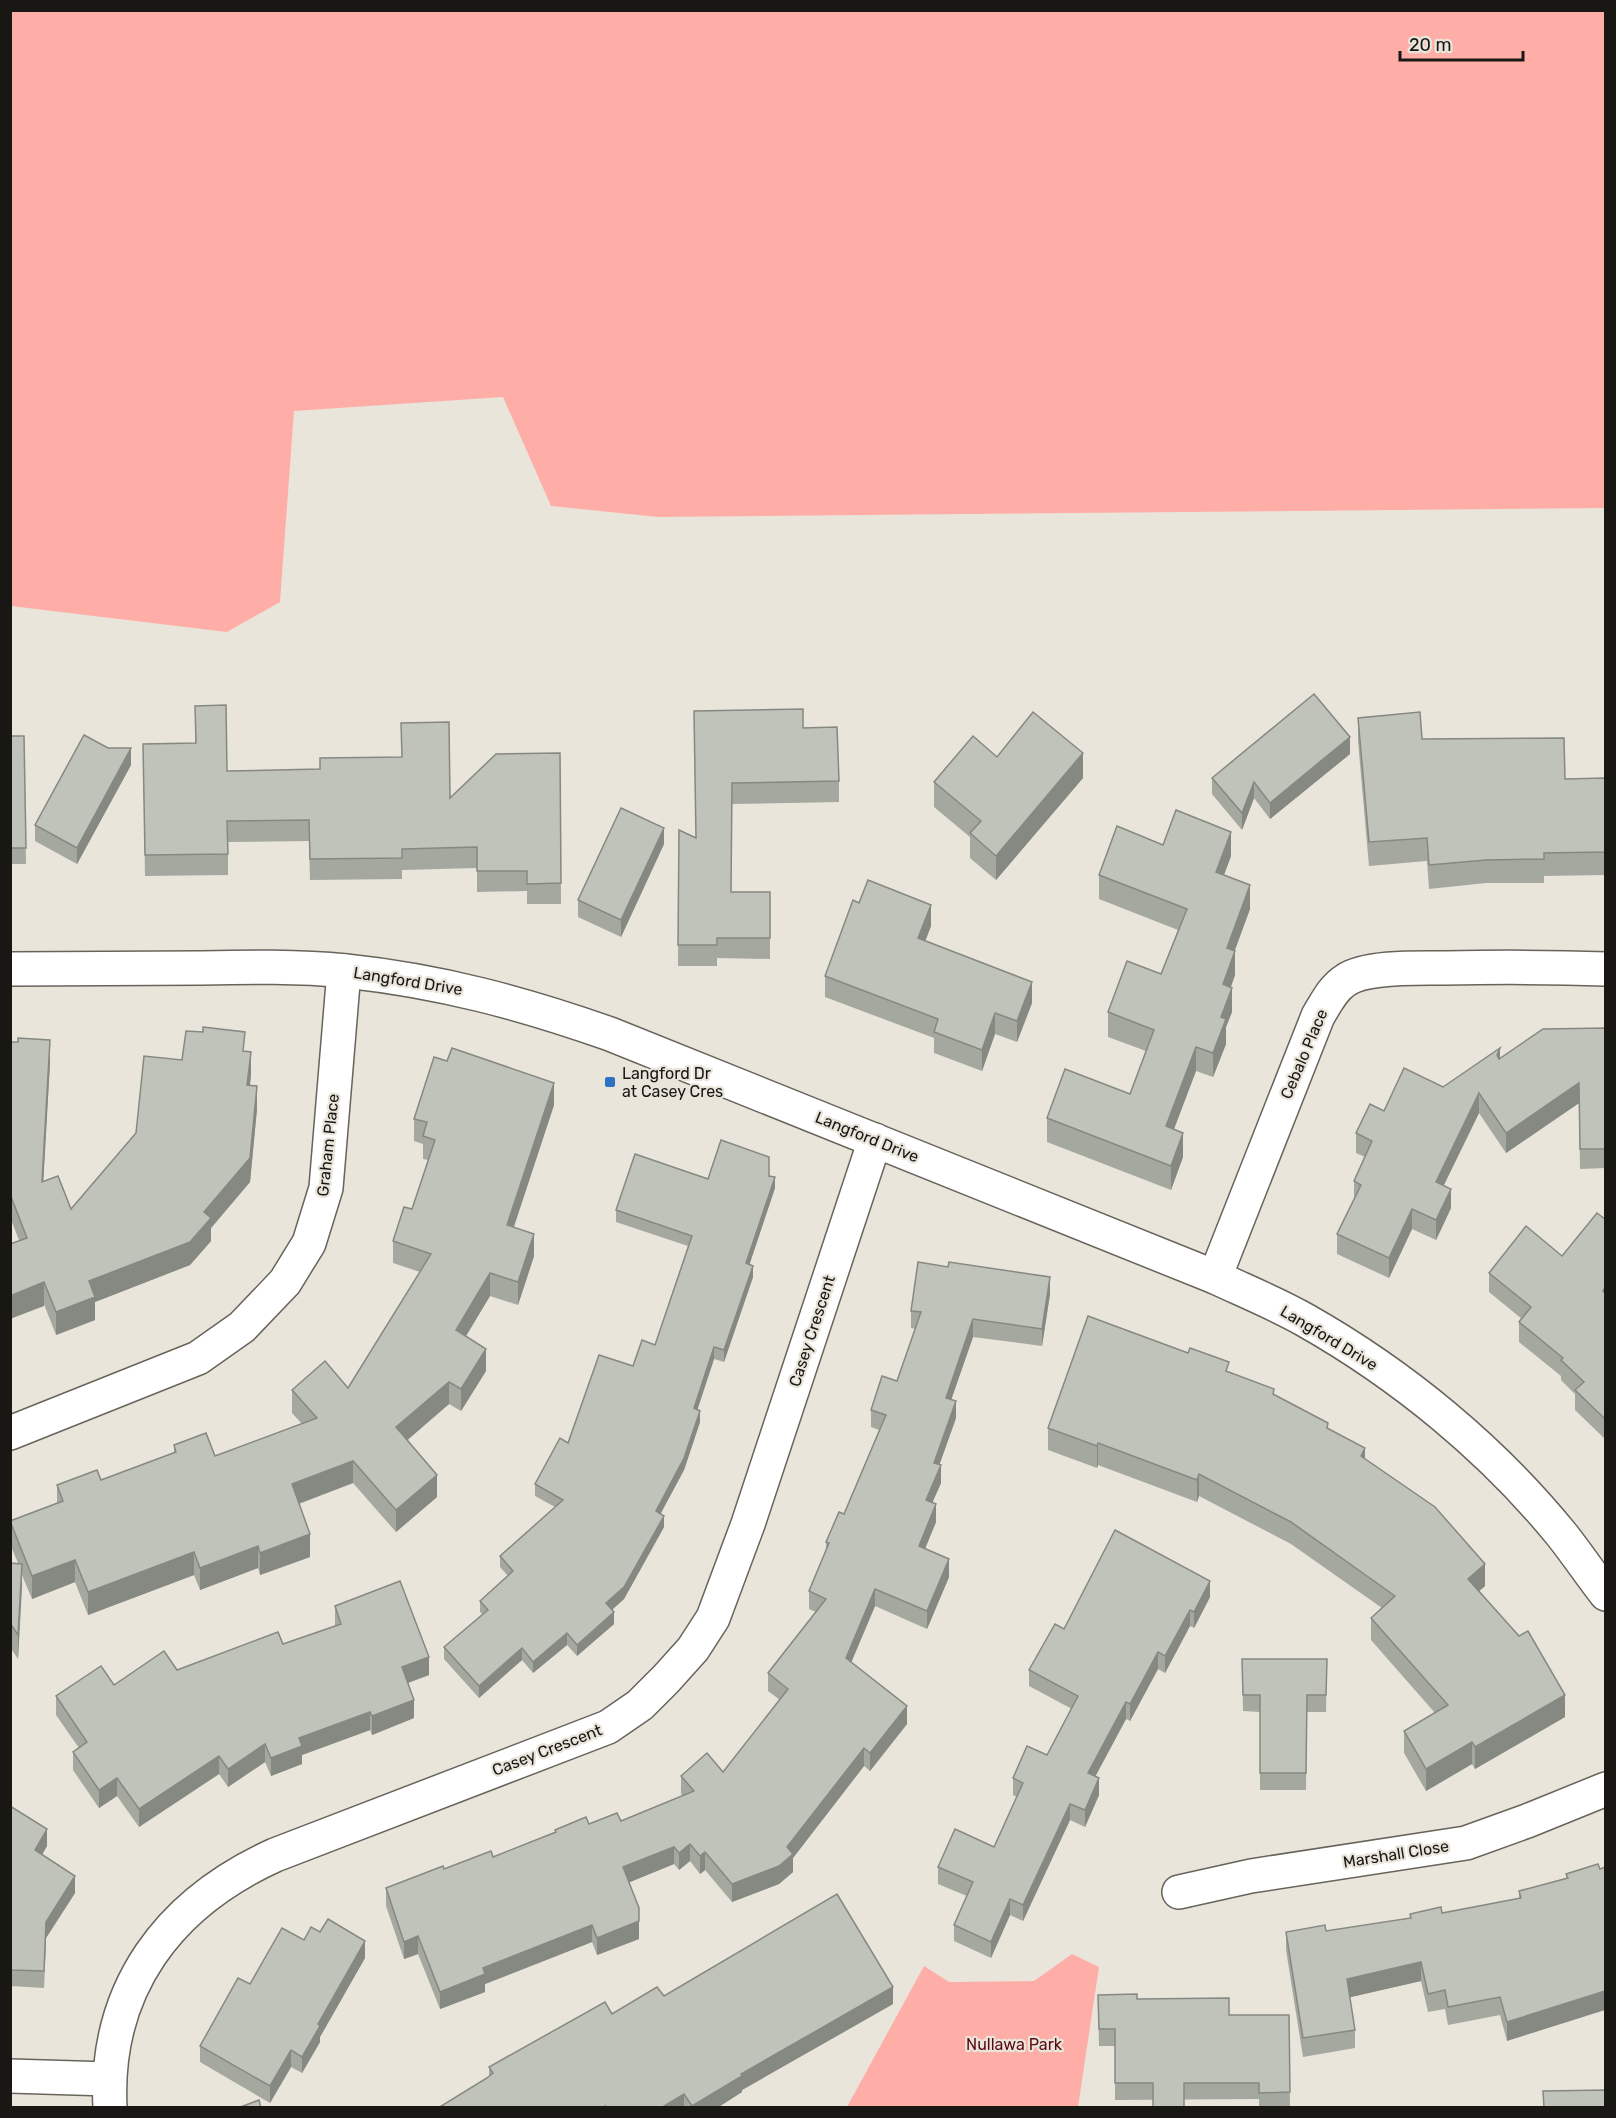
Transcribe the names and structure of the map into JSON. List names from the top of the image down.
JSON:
{
  "streets": {
    "street": [
      "Langford Drive",
      "Cebalo Place",
      "Graham Place",
      "Casey Crescent",
      "Marshall Close"
    ]
  },
  "crossings": [
    ["Langford Drive", "Cebalo Place"],
    ["Langford Drive", "Graham Place"],
    ["Langford Drive", "Casey Crescent"]
  ],
  "parks": ["Nullawa Park"],
  "places": {
    "transit": ["Langford Dr at Casey Cres"]
  },
  "scale_bar": "20 m"
}
